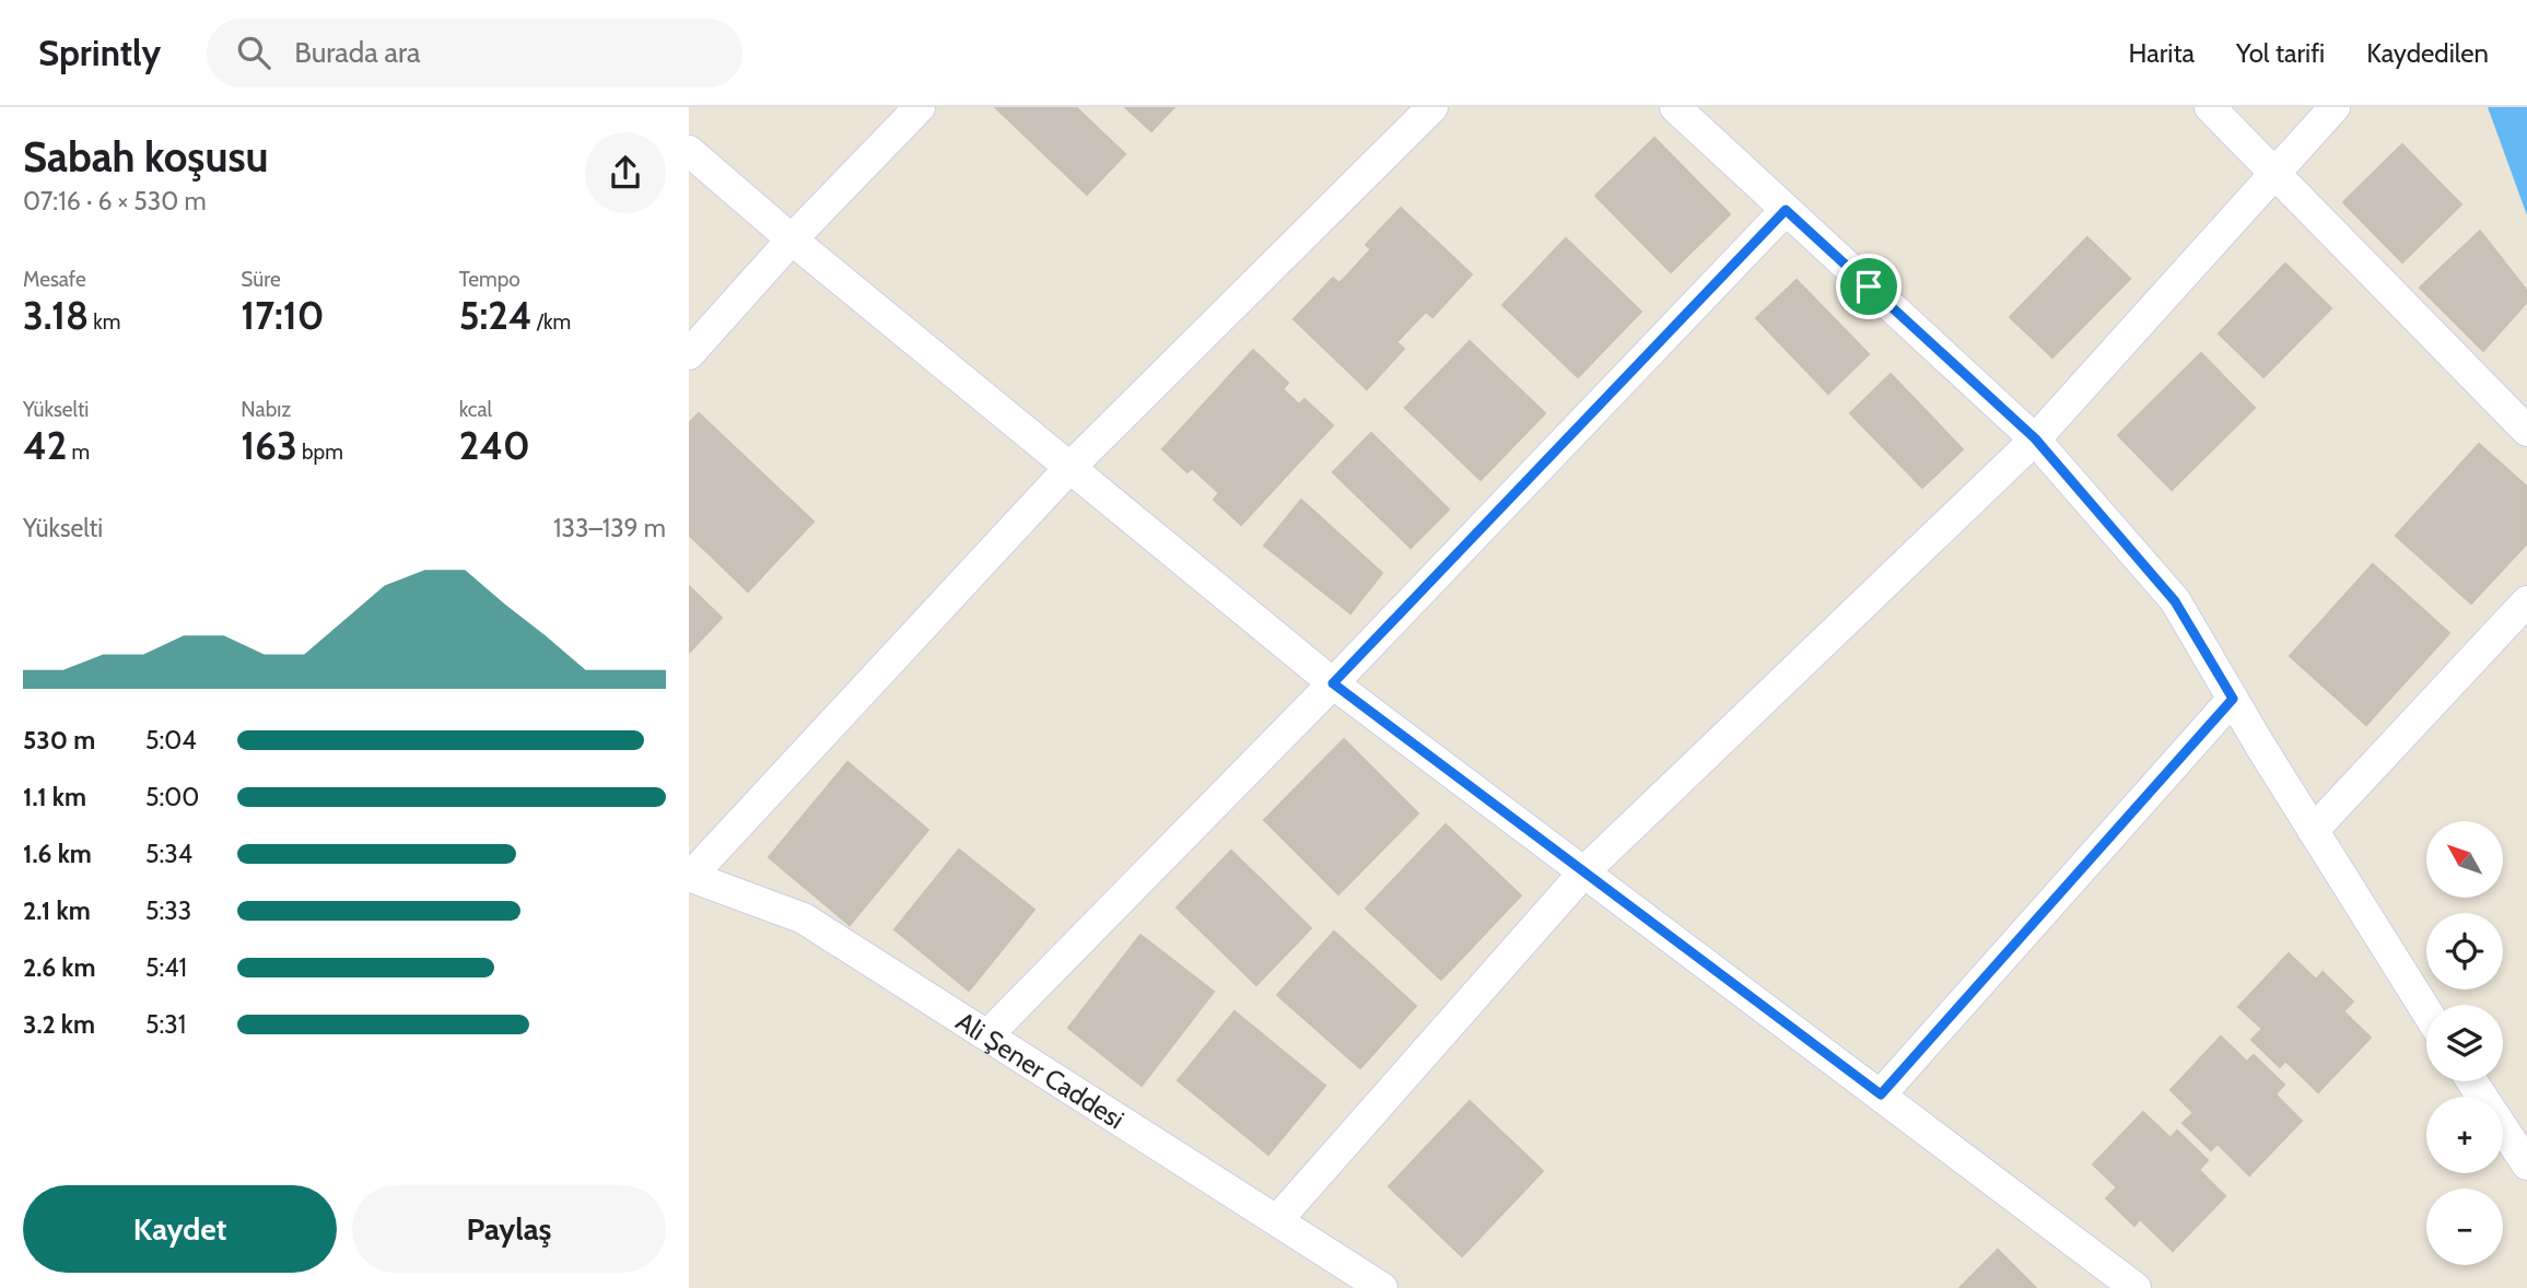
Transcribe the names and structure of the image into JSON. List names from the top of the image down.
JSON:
{
  "streets": {
    "street": ["Ali Şener Caddesi"]
  },
  "north": "top left",
  "page": {
    "header": "Sprintly",
    "search": "Burada ara",
    "nav": ["Harita", "Yol tarifi", "Kaydedilen"],
    "heading": ["Sabah koşusu", "07:16 · 6 × 530 m"],
    "stats": [
      ["Mesafe", "3.18 km"],
      ["Süre", "17:10"],
      ["Tempo", "5:24 /km"],
      ["Yükselti", "42 m"],
      ["Nabız", "163 bpm"],
      ["kcal", "240"]
    ],
    "chart": ["Yükselti", "133–139 m"],
    "list": [
      {
        "name": "530 m",
        "note": "5:04"
      },
      {
        "name": "1.1 km",
        "note": "5:00"
      },
      {
        "name": "1.6 km",
        "note": "5:34"
      },
      {
        "name": "2.1 km",
        "note": "5:33"
      },
      {
        "name": "2.6 km",
        "note": "5:41"
      },
      {
        "name": "3.2 km",
        "note": "5:31"
      }
    ],
    "map_buttons": ["+", "−"],
    "buttons": ["Kaydet", "Paylaş"]
  }
}
